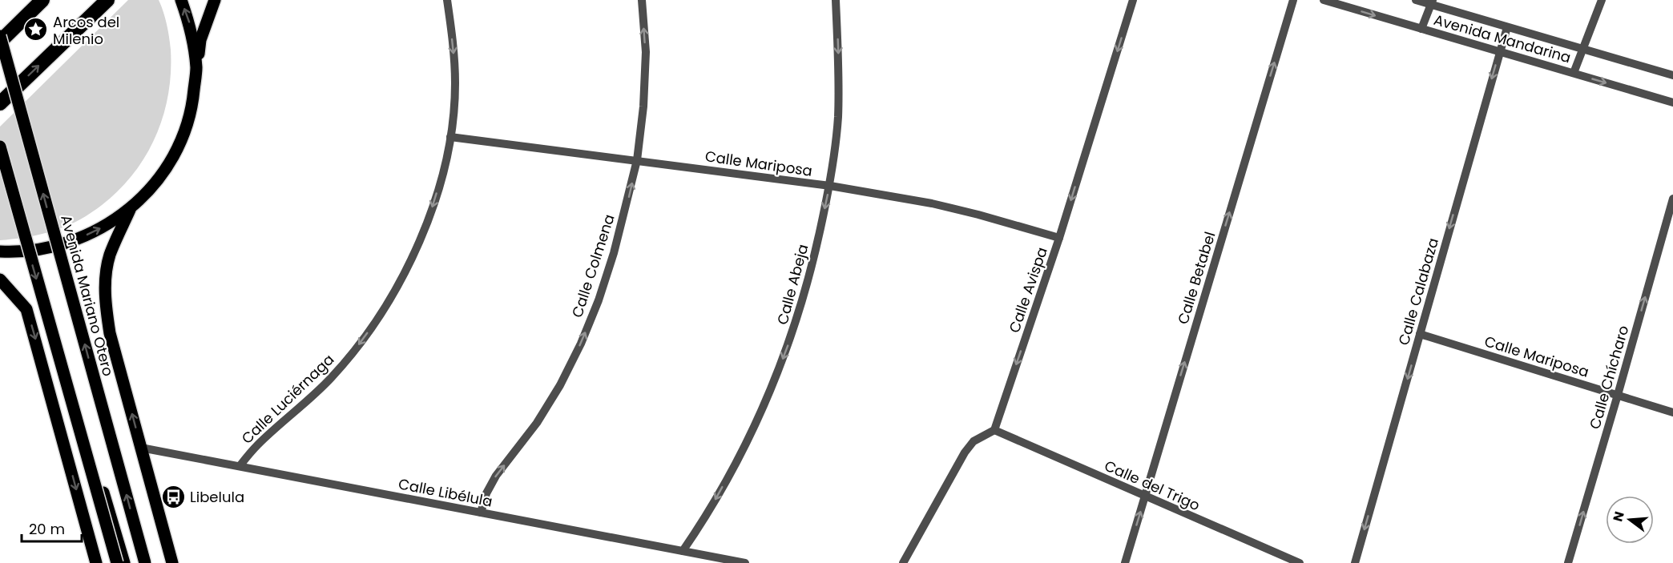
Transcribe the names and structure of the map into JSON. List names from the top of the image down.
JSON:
{
  "streets": {
    "main road": ["Avenida Mariano Otero"],
    "street": [
      "Avenida Mandarina",
      "Calle Mariposa",
      "Calle Colmena",
      "Calle Betabel",
      "Calle Abeja",
      "Calle Avispa",
      "Calle Calabaza",
      "Calle Chícharo",
      "Calle Luciérnaga",
      "Calle del Trigo",
      "Calle Libélula"
    ]
  },
  "crossings": [
    ["Avenida Mandarina", "Calle Calabaza"],
    ["Calle Mariposa", "Calle Colmena"],
    ["Calle Mariposa", "Calle Abeja"],
    ["Calle Mariposa", "Calle Avispa"],
    ["Calle Mariposa", "Calle Calabaza"],
    ["Calle Mariposa", "Calle Chícharo"],
    ["Calle Mariposa", "Calle Luciérnaga"],
    ["Calle Colmena", "Calle Libélula"],
    ["Calle Betabel", "Calle del Trigo"],
    ["Calle Abeja", "Calle Libélula"],
    ["Calle Avispa", "Calle del Trigo"],
    ["Avenida Mariano Otero", "Calle Libélula"],
    ["Calle Luciérnaga", "Calle Libélula"]
  ],
  "one_way": [
    "Calle Colmena",
    "Calle Betabel",
    "Calle Abeja",
    "Calle Avispa",
    "Calle Calabaza",
    "Calle Chícharo",
    "Calle Luciérnaga"
  ],
  "places": {
    "place": ["Arcos del Milenio"],
    "bus stop": ["Libelula"]
  },
  "scale_bar": "20 m",
  "north": "left"
}
